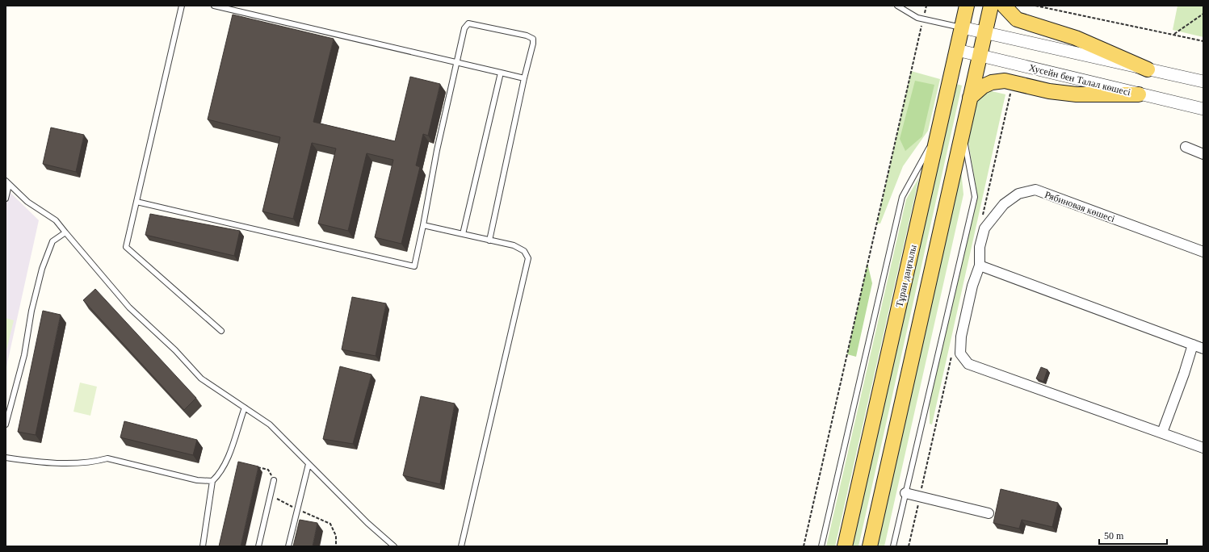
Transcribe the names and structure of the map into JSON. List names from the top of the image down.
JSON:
{
  "streets": {
    "main road": ["Тұран даңғылы"],
    "street": ["Хусейн бен Талал көшесі", "Рябиновая көшесі"]
  },
  "crossings": [
    ["Хусейн бен Талал көшесі", "Тұран даңғылы"]
  ],
  "scale_bar": "50 m"
}
